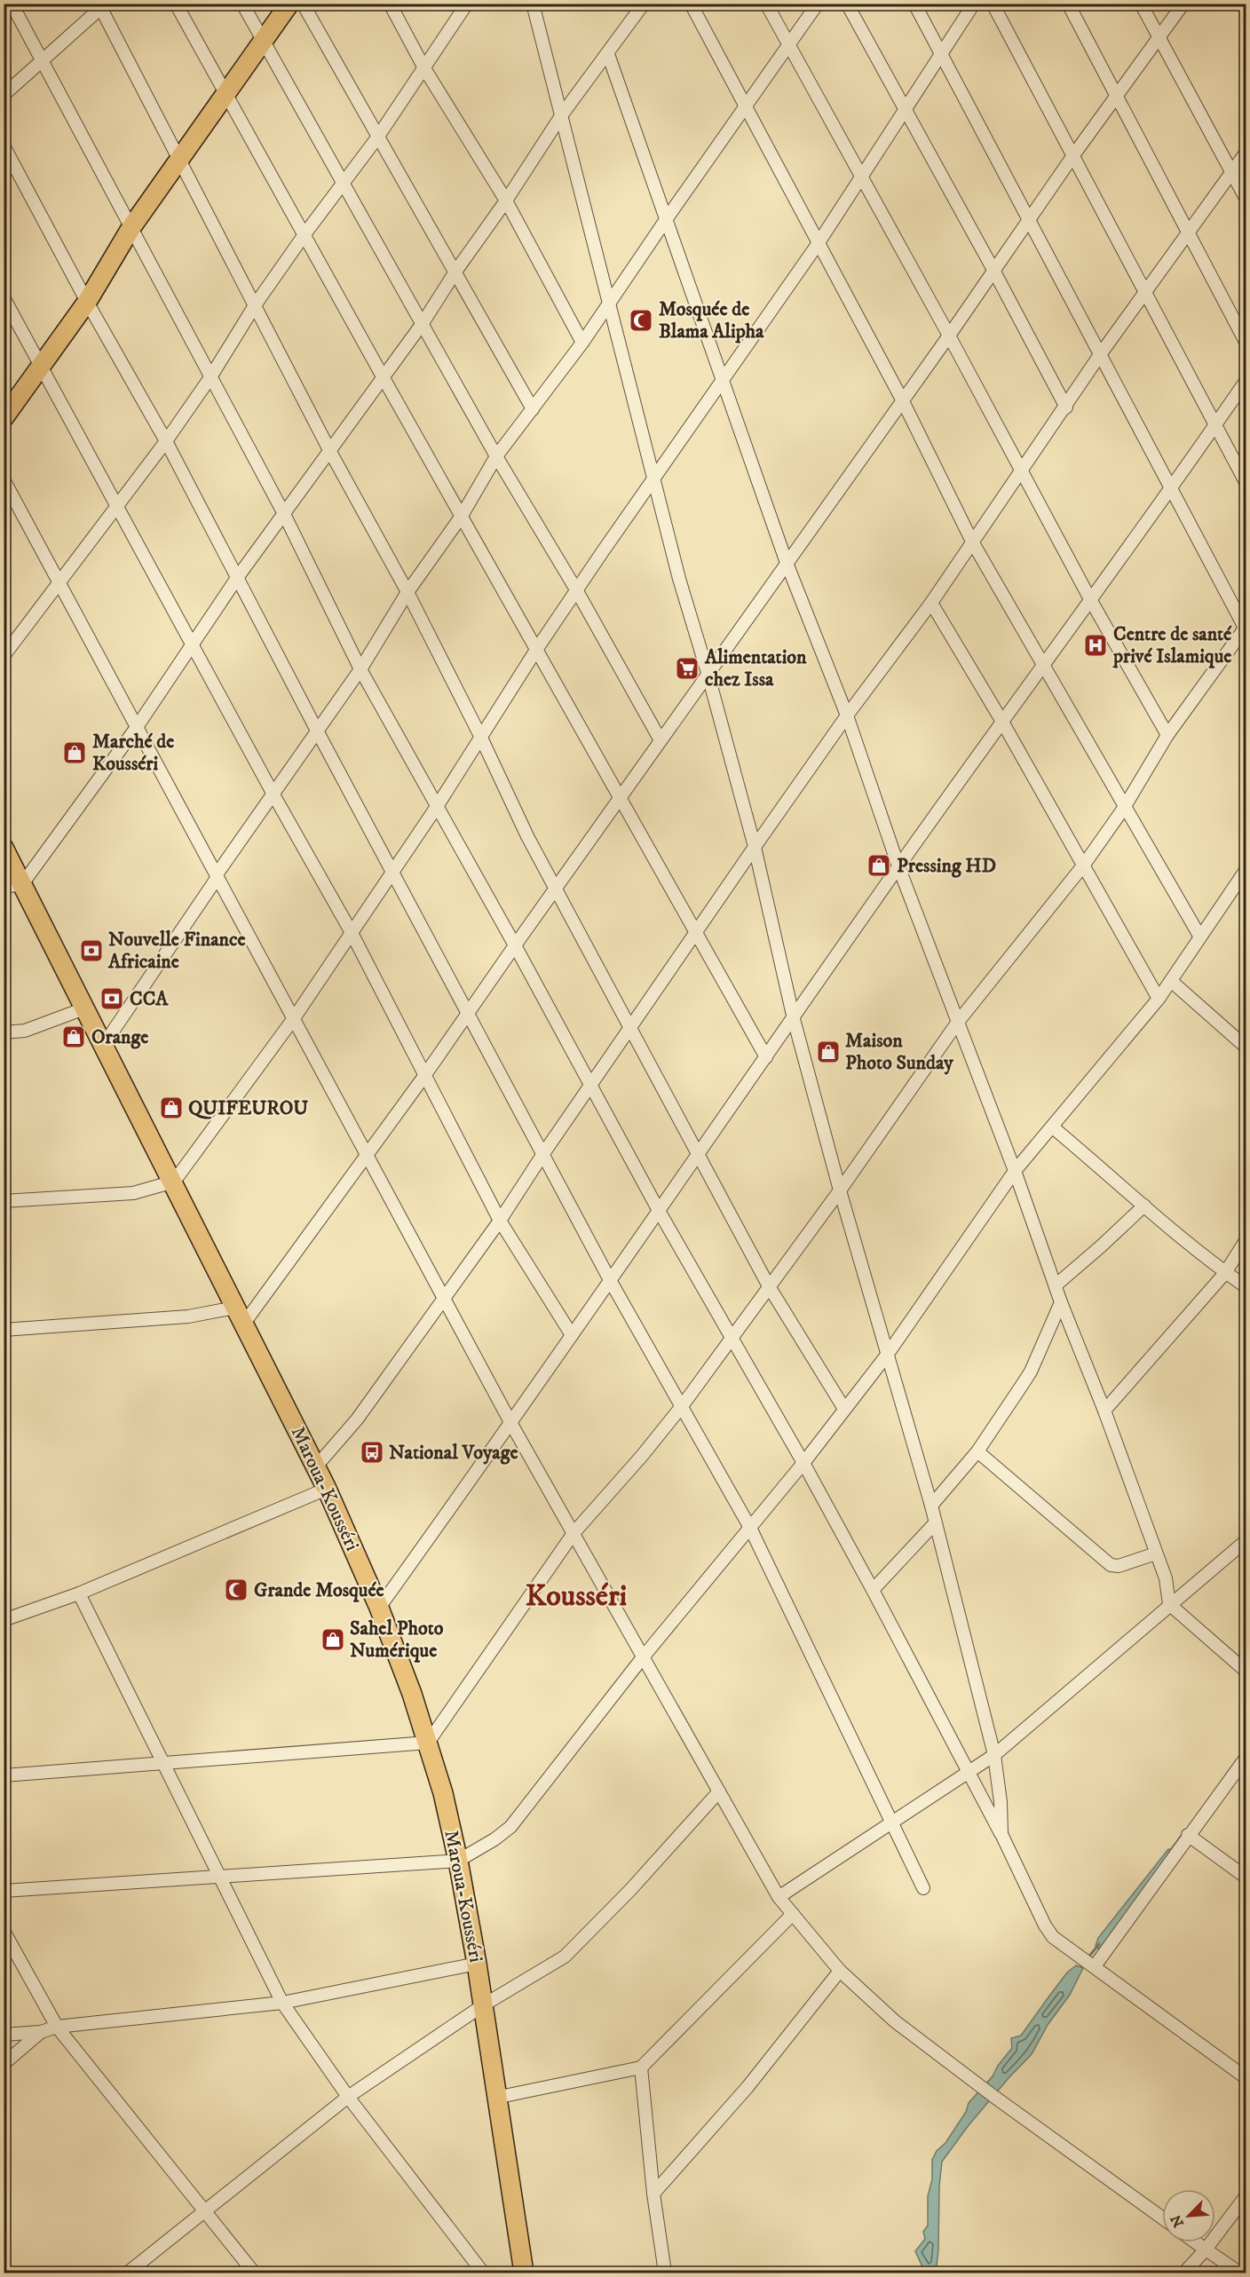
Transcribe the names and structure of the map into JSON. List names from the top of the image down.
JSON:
{
  "streets": {
    "highway": ["Maroua-Kousséri"]
  },
  "districts": ["Kousséri"],
  "places": {
    "mosque": ["Mosquée de Blama Alipha", "Grande Mosquée"],
    "hospital": ["Centre de santé privé Islamique"],
    "supermarket": ["Alimentation chez Issa"],
    "shop": [
      "Marché de Kousséri",
      "Pressing HD",
      "Orange",
      "Maison Photo Sunday",
      "QUIFEUROU",
      "Sahel Photo Numérique"
    ],
    "bank": ["Nouvelle Finance Africaine", "CCA"],
    "bus stop": ["National Voyage"]
  },
  "north": "bottom left"
}
